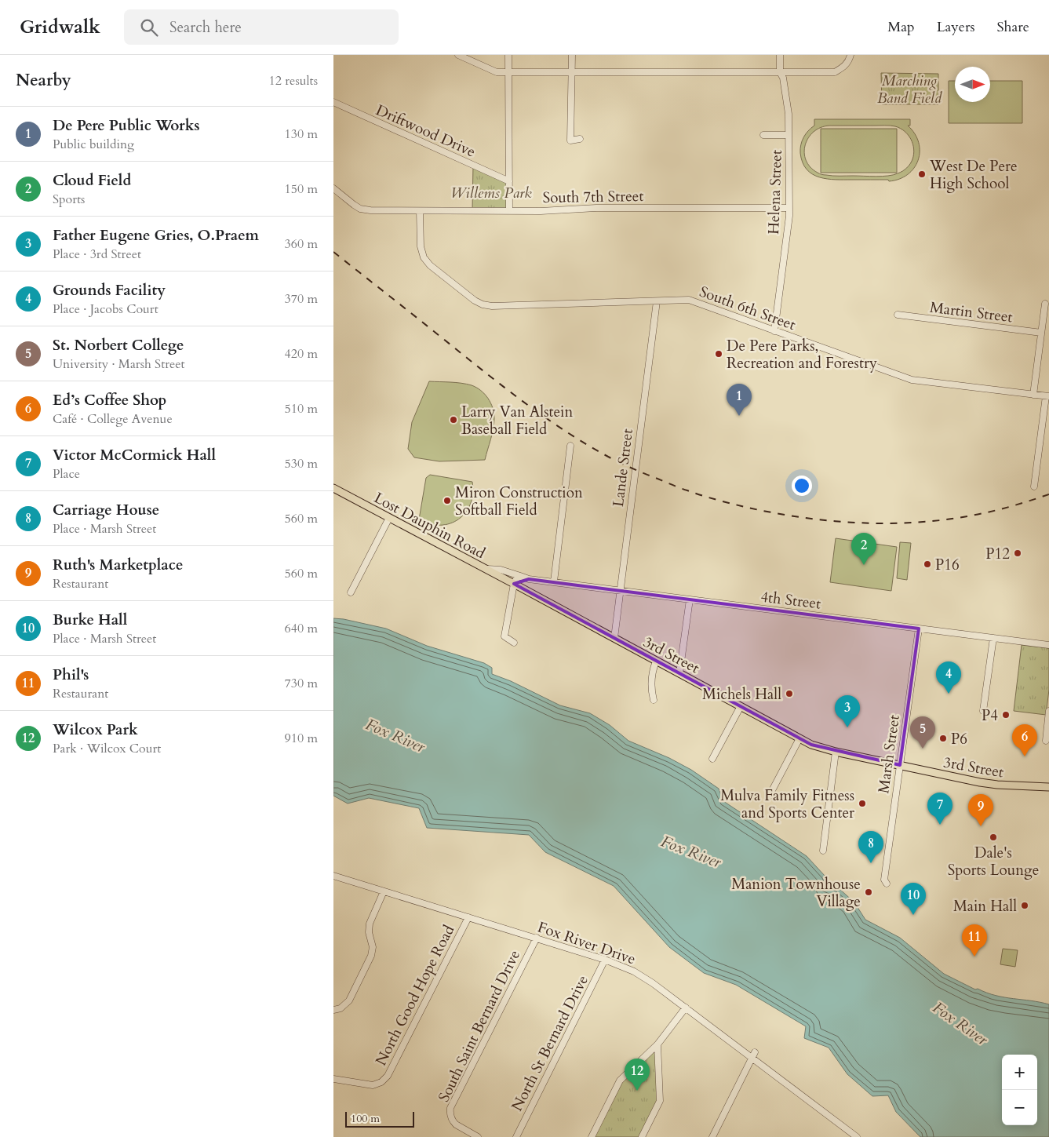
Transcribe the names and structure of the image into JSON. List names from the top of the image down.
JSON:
{
  "streets": {
    "main road": ["Lost Dauphin Road", "3rd Street"],
    "street": [
      "Driftwood Drive",
      "Helena Street",
      "South 7th Street",
      "South 6th Street",
      "Martin Street",
      "Lande Street",
      "4th Street",
      "Marsh Street",
      "Fox River Drive",
      "North Good Hope Road",
      "South Saint Bernard Drive",
      "North St Bernard Drive"
    ]
  },
  "crossings": [
    ["Helena Street", "South 7th Street"],
    ["Helena Street", "South 6th Street"],
    ["South 7th Street", "South 6th Street"],
    ["South 6th Street", "Lande Street"],
    ["Lande Street", "4th Street"],
    ["Lande Street", "3rd Street"],
    ["Lost Dauphin Road", "4th Street"],
    ["Lost Dauphin Road", "3rd Street"],
    ["4th Street", "3rd Street"],
    ["4th Street", "Marsh Street"],
    ["3rd Street", "Marsh Street"],
    ["Fox River Drive", "North Good Hope Road"],
    ["Fox River Drive", "South Saint Bernard Drive"],
    ["Fox River Drive", "North St Bernard Drive"]
  ],
  "water": ["Fox River"],
  "parks": ["Marching Band Field", "Willems Park"],
  "places": [
    "West De Pere High School",
    "De Pere Parks, Recreation and Forestry",
    "Larry Van Alstein Baseball Field",
    "Miron Construction Softball Field",
    "P12",
    "P16",
    "Michels Hall",
    "P4",
    "P6",
    "Mulva Family Fitness and Sports Center",
    "Dale's Sports Lounge",
    "Manion Townhouse Village",
    "Main Hall"
  ],
  "scale_bar": "100 m",
  "north": "right",
  "page": {
    "header": "Gridwalk",
    "search": "Search here",
    "nav": ["Map", "Layers", "Share"],
    "heading": ["Nearby", "12 results"],
    "list": [
      {
        "mark": "1",
        "name": "De Pere Public Works",
        "note": "Public building",
        "value": "130 m"
      },
      {
        "mark": "2",
        "name": "Cloud Field",
        "note": "Sports",
        "value": "150 m"
      },
      {
        "mark": "3",
        "name": "Father Eugene Gries, O.Praem",
        "note": "Place · 3rd Street",
        "value": "360 m"
      },
      {
        "mark": "4",
        "name": "Grounds Facility",
        "note": "Place · Jacobs Court",
        "value": "370 m"
      },
      {
        "mark": "5",
        "name": "St. Norbert College",
        "note": "University · Marsh Street",
        "value": "420 m"
      },
      {
        "mark": "6",
        "name": "Ed’s Coffee Shop",
        "note": "Café · College Avenue",
        "value": "510 m"
      },
      {
        "mark": "7",
        "name": "Victor McCormick Hall",
        "note": "Place",
        "value": "530 m"
      },
      {
        "mark": "8",
        "name": "Carriage House",
        "note": "Place · Marsh Street",
        "value": "560 m"
      },
      {
        "mark": "9",
        "name": "Ruth's Marketplace",
        "note": "Restaurant",
        "value": "560 m"
      },
      {
        "mark": "10",
        "name": "Burke Hall",
        "note": "Place · Marsh Street",
        "value": "640 m"
      },
      {
        "mark": "11",
        "name": "Phil's",
        "note": "Restaurant",
        "value": "730 m"
      },
      {
        "mark": "12",
        "name": "Wilcox Park",
        "note": "Park · Wilcox Court",
        "value": "910 m"
      }
    ],
    "pins": [
      "1",
      "2",
      "4",
      "3",
      "5",
      "6",
      "7",
      "9",
      "8",
      "10",
      "11",
      "12"
    ],
    "map_buttons": ["+", "−"],
    "scale": "100 m"
  }
}
